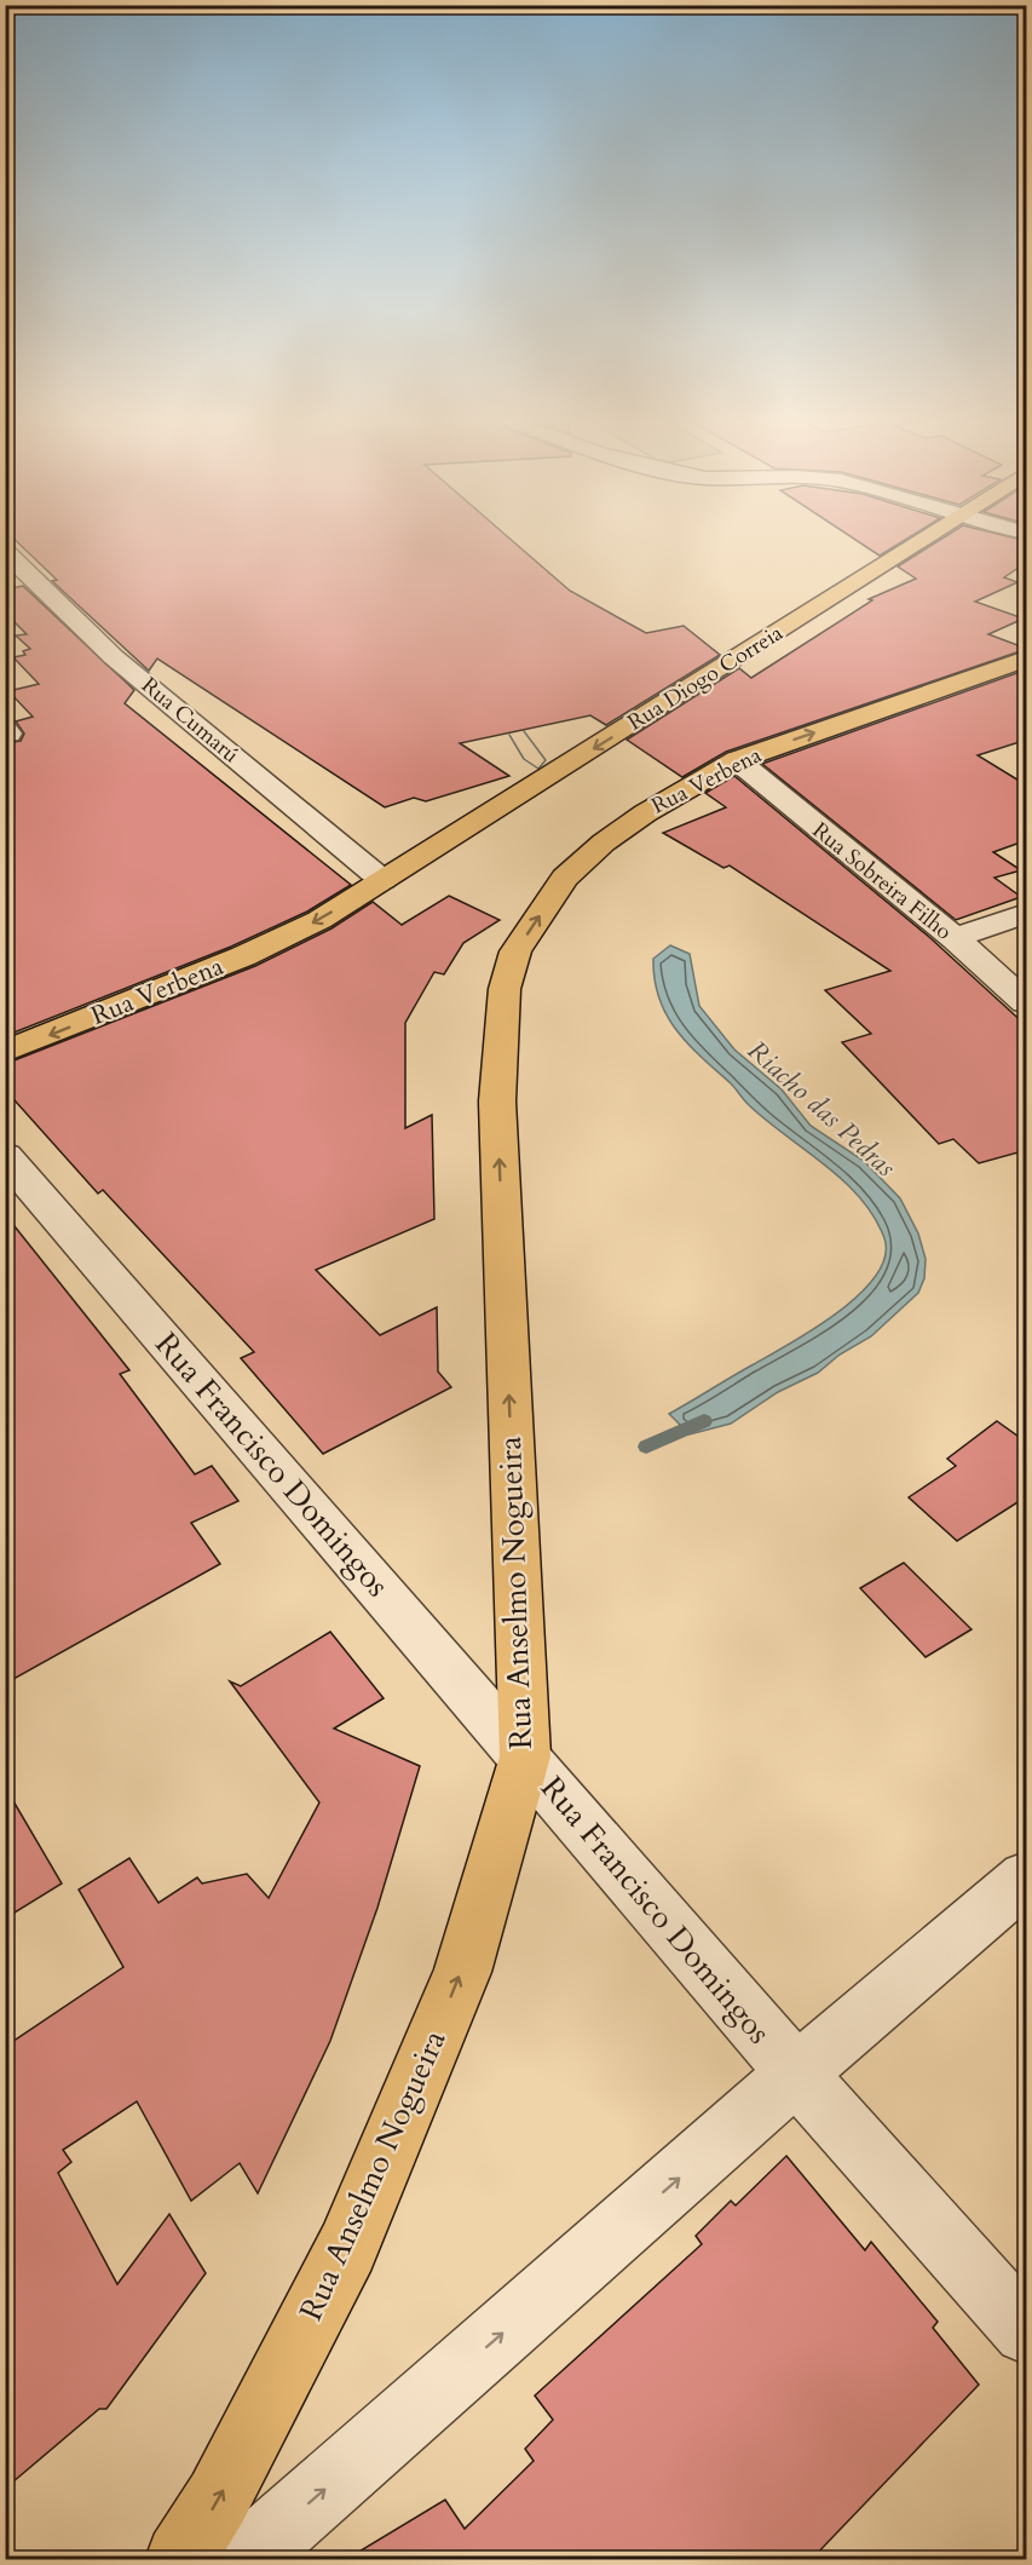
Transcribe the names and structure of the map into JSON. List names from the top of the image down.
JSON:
{
  "streets": {
    "main road": ["Rua Diogo Correia", "Rua Verbena", "Rua Anselmo Nogueira"],
    "street": ["Rua Cumarú", "Rua Sobreira Filho", "Rua Francisco Domingos"]
  },
  "crossings": [
    ["Rua Diogo Correia", "Rua Cumarú"],
    ["Rua Diogo Correia", "Rua Verbena"],
    ["Rua Cumarú", "Rua Verbena"],
    ["Rua Verbena", "Rua Sobreira Filho"],
    ["Rua Verbena", "Rua Anselmo Nogueira"],
    ["Rua Francisco Domingos", "Rua Anselmo Nogueira"]
  ],
  "one_way": ["Rua Diogo Correia", "Rua Anselmo Nogueira"],
  "water": ["Riacho das Pedras"]
}
